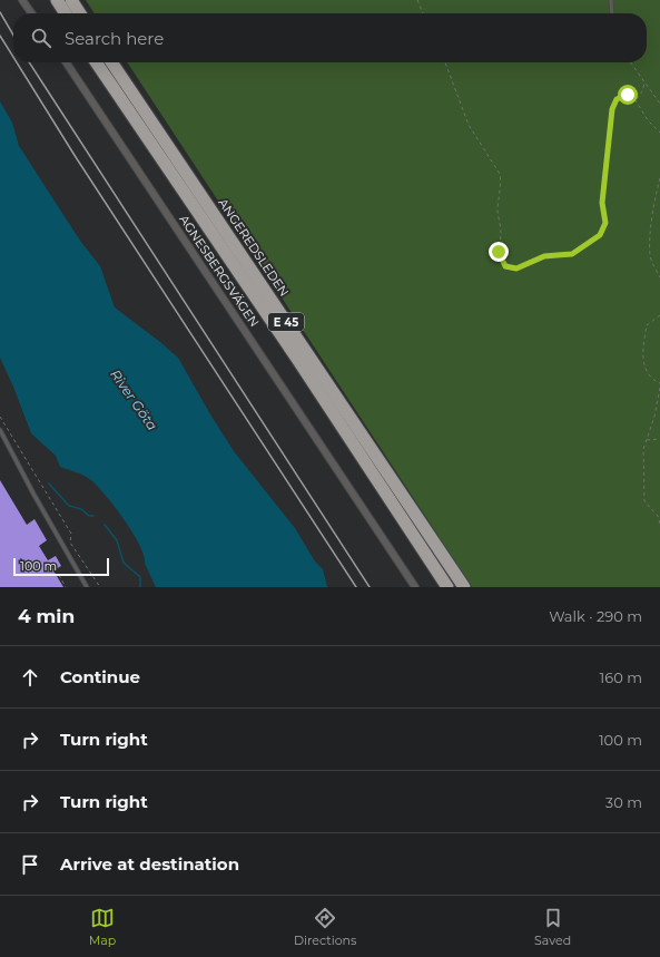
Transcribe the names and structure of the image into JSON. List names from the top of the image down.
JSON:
{
  "streets": {
    "highway": ["ANGEREDSLEDEN", "E 45"],
    "street": ["AGNESBERGSVÄGEN"]
  },
  "water": ["River Göta"],
  "scale_bar": "100 m",
  "page": {
    "search": "Search here",
    "scale": "100 m",
    "heading": ["4 min", "Walk · 290 m"],
    "list": [
      ["Continue", "160 m"],
      ["Turn right", "100 m"],
      ["Turn right", "30 m"],
      "Arrive at destination"
    ],
    "nav": ["Map", "Directions", "Saved"]
  }
}
